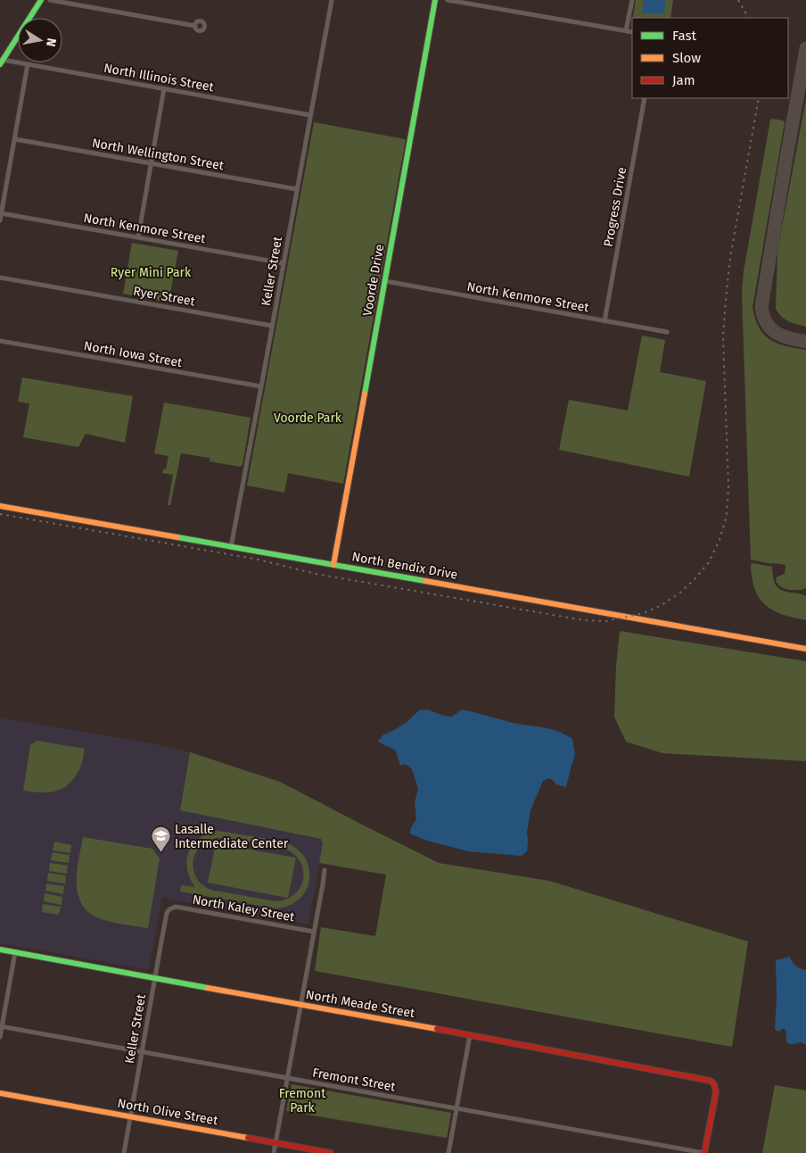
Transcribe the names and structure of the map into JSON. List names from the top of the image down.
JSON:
{
  "streets": {
    "street": [
      "North Illinois Street",
      "North Wellington Street",
      "Progress Drive",
      "North Kenmore Street",
      "Keller Street",
      "Voorde Drive",
      "Ryer Street",
      "North Iowa Street",
      "North Bendix Drive",
      "North Kaley Street",
      "North Meade Street",
      "Fremont Street",
      "North Olive Street"
    ]
  },
  "crossings": [
    ["North Illinois Street", "Keller Street"],
    ["North Wellington Street", "Keller Street"],
    ["Progress Drive", "North Kenmore Street"],
    ["North Kenmore Street", "Keller Street"],
    ["North Kenmore Street", "Voorde Drive"],
    ["Keller Street", "Ryer Street"],
    ["Keller Street", "North Iowa Street"],
    ["Keller Street", "North Bendix Drive"],
    ["Keller Street", "North Kaley Street"],
    ["Keller Street", "North Meade Street"],
    ["Keller Street", "Fremont Street"],
    ["Keller Street", "North Olive Street"],
    ["Voorde Drive", "North Bendix Drive"],
    ["North Meade Street", "Fremont Street"]
  ],
  "parks": ["Ryer Mini Park", "Voorde Park", "Fremont Park"],
  "places": {
    "school or university": ["Lasalle Intermediate Center"]
  },
  "legend": ["Fast", "Slow", "Jam"],
  "north": "right"
}
